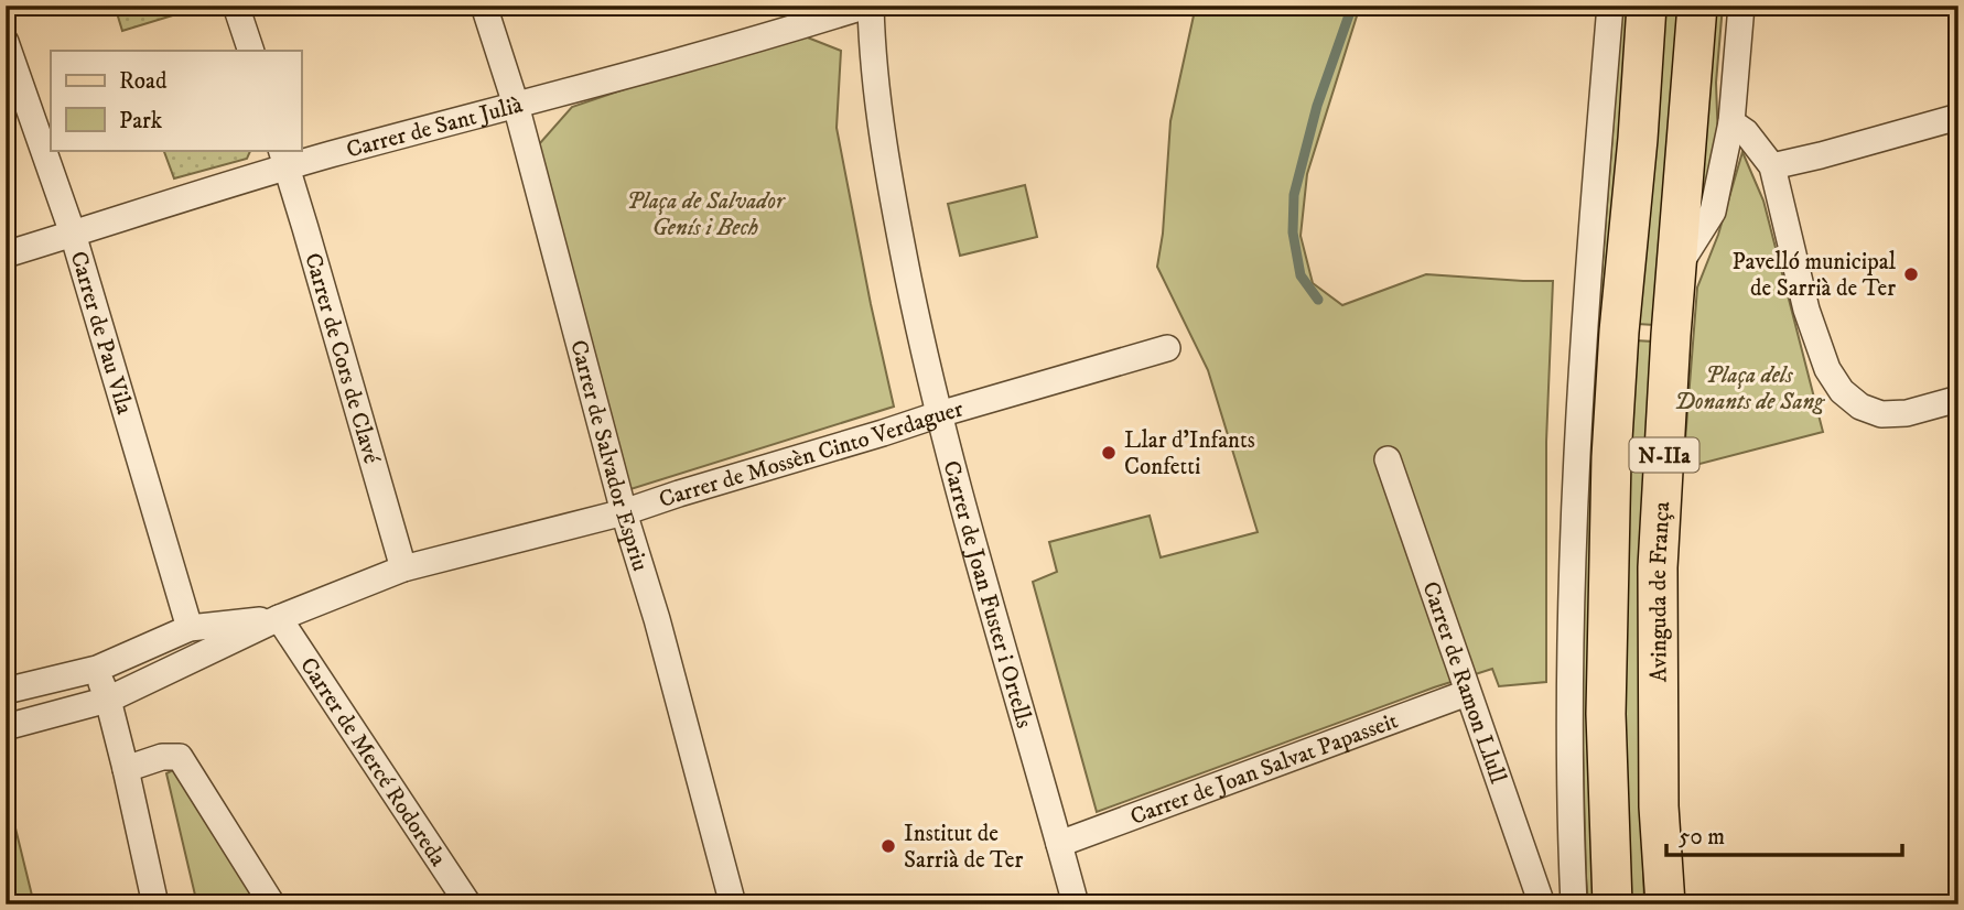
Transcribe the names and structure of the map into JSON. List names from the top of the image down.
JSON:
{
  "streets": {
    "main road": ["N-IIa", "Avinguda de França"],
    "street": [
      "Carrer de Sant Julià",
      "Carrer de Pau Vila",
      "Carrer de Cors de Clavé",
      "Carrer de Mossèn Cinto Verdaguer",
      "Carrer de Salvador Espriu",
      "Carrer de Joan Fuster i Ortells",
      "Carrer de Ramon Llull",
      "Carrer de Mercé Rodoreda",
      "Carrer de Joan Salvat Papasseit"
    ]
  },
  "crossings": [
    ["Carrer de Sant Julià", "Carrer de Pau Vila"],
    ["Carrer de Sant Julià", "Carrer de Cors de Clavé"],
    ["Carrer de Sant Julià", "Carrer de Salvador Espriu"],
    ["Carrer de Sant Julià", "Carrer de Joan Fuster i Ortells"],
    ["Carrer de Pau Vila", "Carrer de Mossèn Cinto Verdaguer"],
    ["Carrer de Cors de Clavé", "Carrer de Mossèn Cinto Verdaguer"],
    ["Carrer de Mossèn Cinto Verdaguer", "Carrer de Salvador Espriu"],
    ["Carrer de Mossèn Cinto Verdaguer", "Carrer de Joan Fuster i Ortells"],
    ["Carrer de Mossèn Cinto Verdaguer", "Carrer de Mercé Rodoreda"],
    ["Carrer de Joan Fuster i Ortells", "Carrer de Joan Salvat Papasseit"],
    ["Carrer de Ramon Llull", "Carrer de Joan Salvat Papasseit"]
  ],
  "parks": ["Plaça de Salvador Genís i Bech", "Plaça dels Donants de Sang"],
  "places": ["Pavelló municipal de Sarrià de Ter", "Llar d'Infants Confetti", "Institut de Sarrià de Ter"],
  "legend": ["Road", "Park"],
  "scale_bar": "50 m"
}
